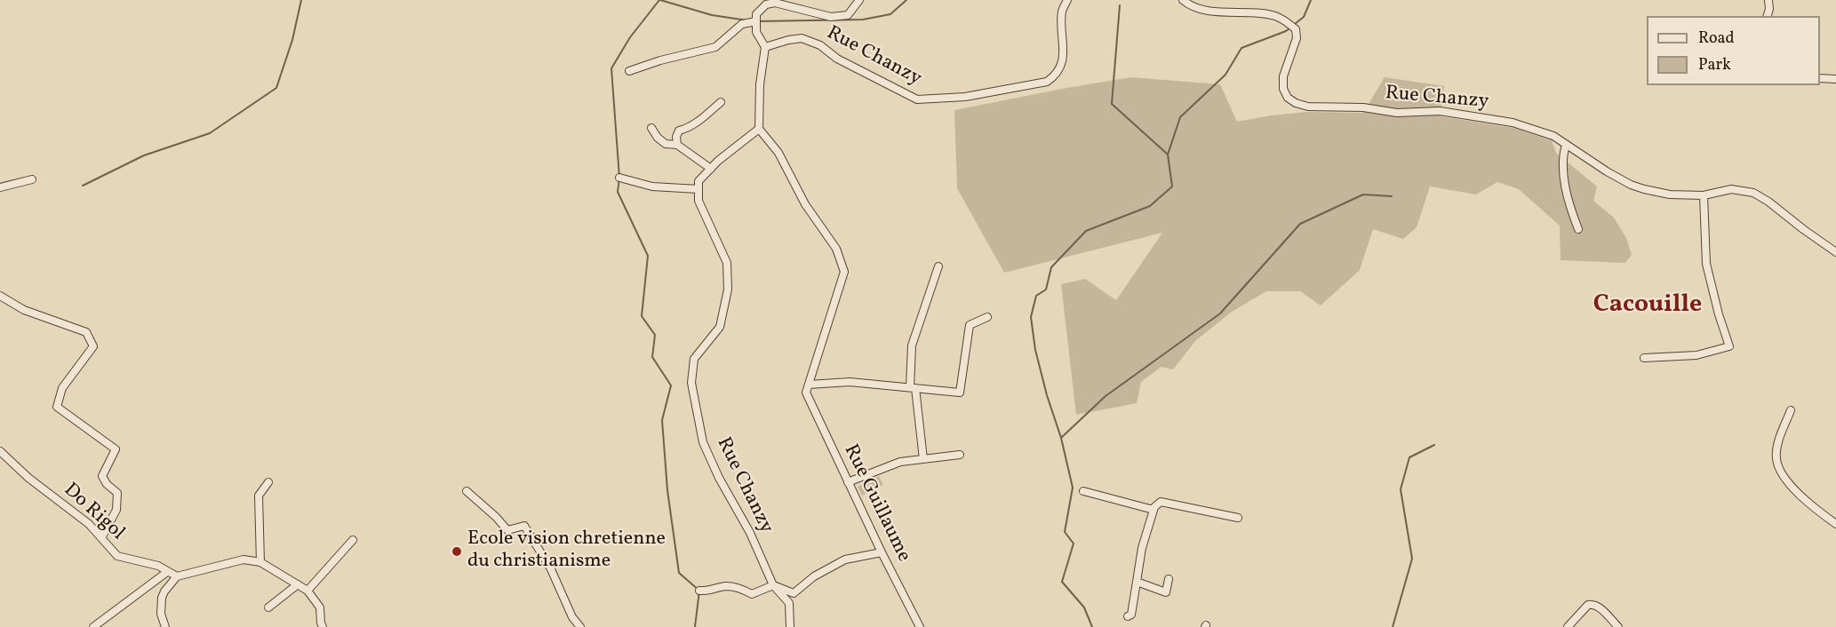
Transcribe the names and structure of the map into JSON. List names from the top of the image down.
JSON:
{
  "streets": {
    "street": ["Rue Chanzy", "Rue Guillaume", "Do Rigol"]
  },
  "districts": ["Cacouille"],
  "places": ["Ecole vision chretienne du christianisme"],
  "legend": ["Road", "Park"]
}
